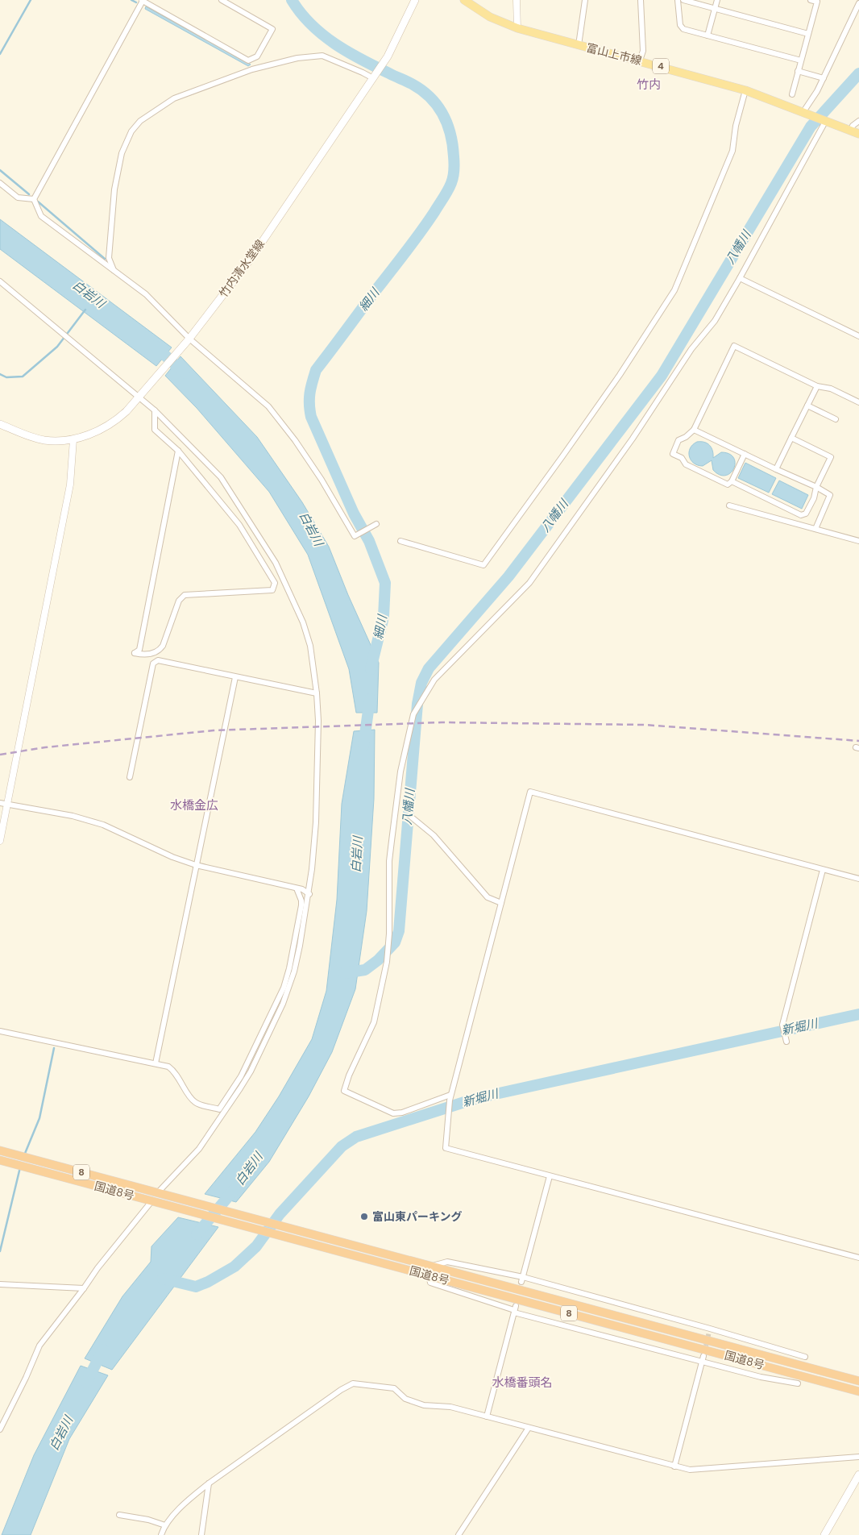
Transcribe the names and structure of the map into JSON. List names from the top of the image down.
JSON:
{
  "streets": {
    "highway": ["8", "国道8号"],
    "main road": ["富山上市線", "4", "竹内清水堂線"]
  },
  "districts": ["竹内", "水橋金広", "水橋番頭名"],
  "water": [
    "八幡川",
    "白岩川",
    "細川",
    "新堀川"
  ],
  "places": ["富山東パーキング"]
}
